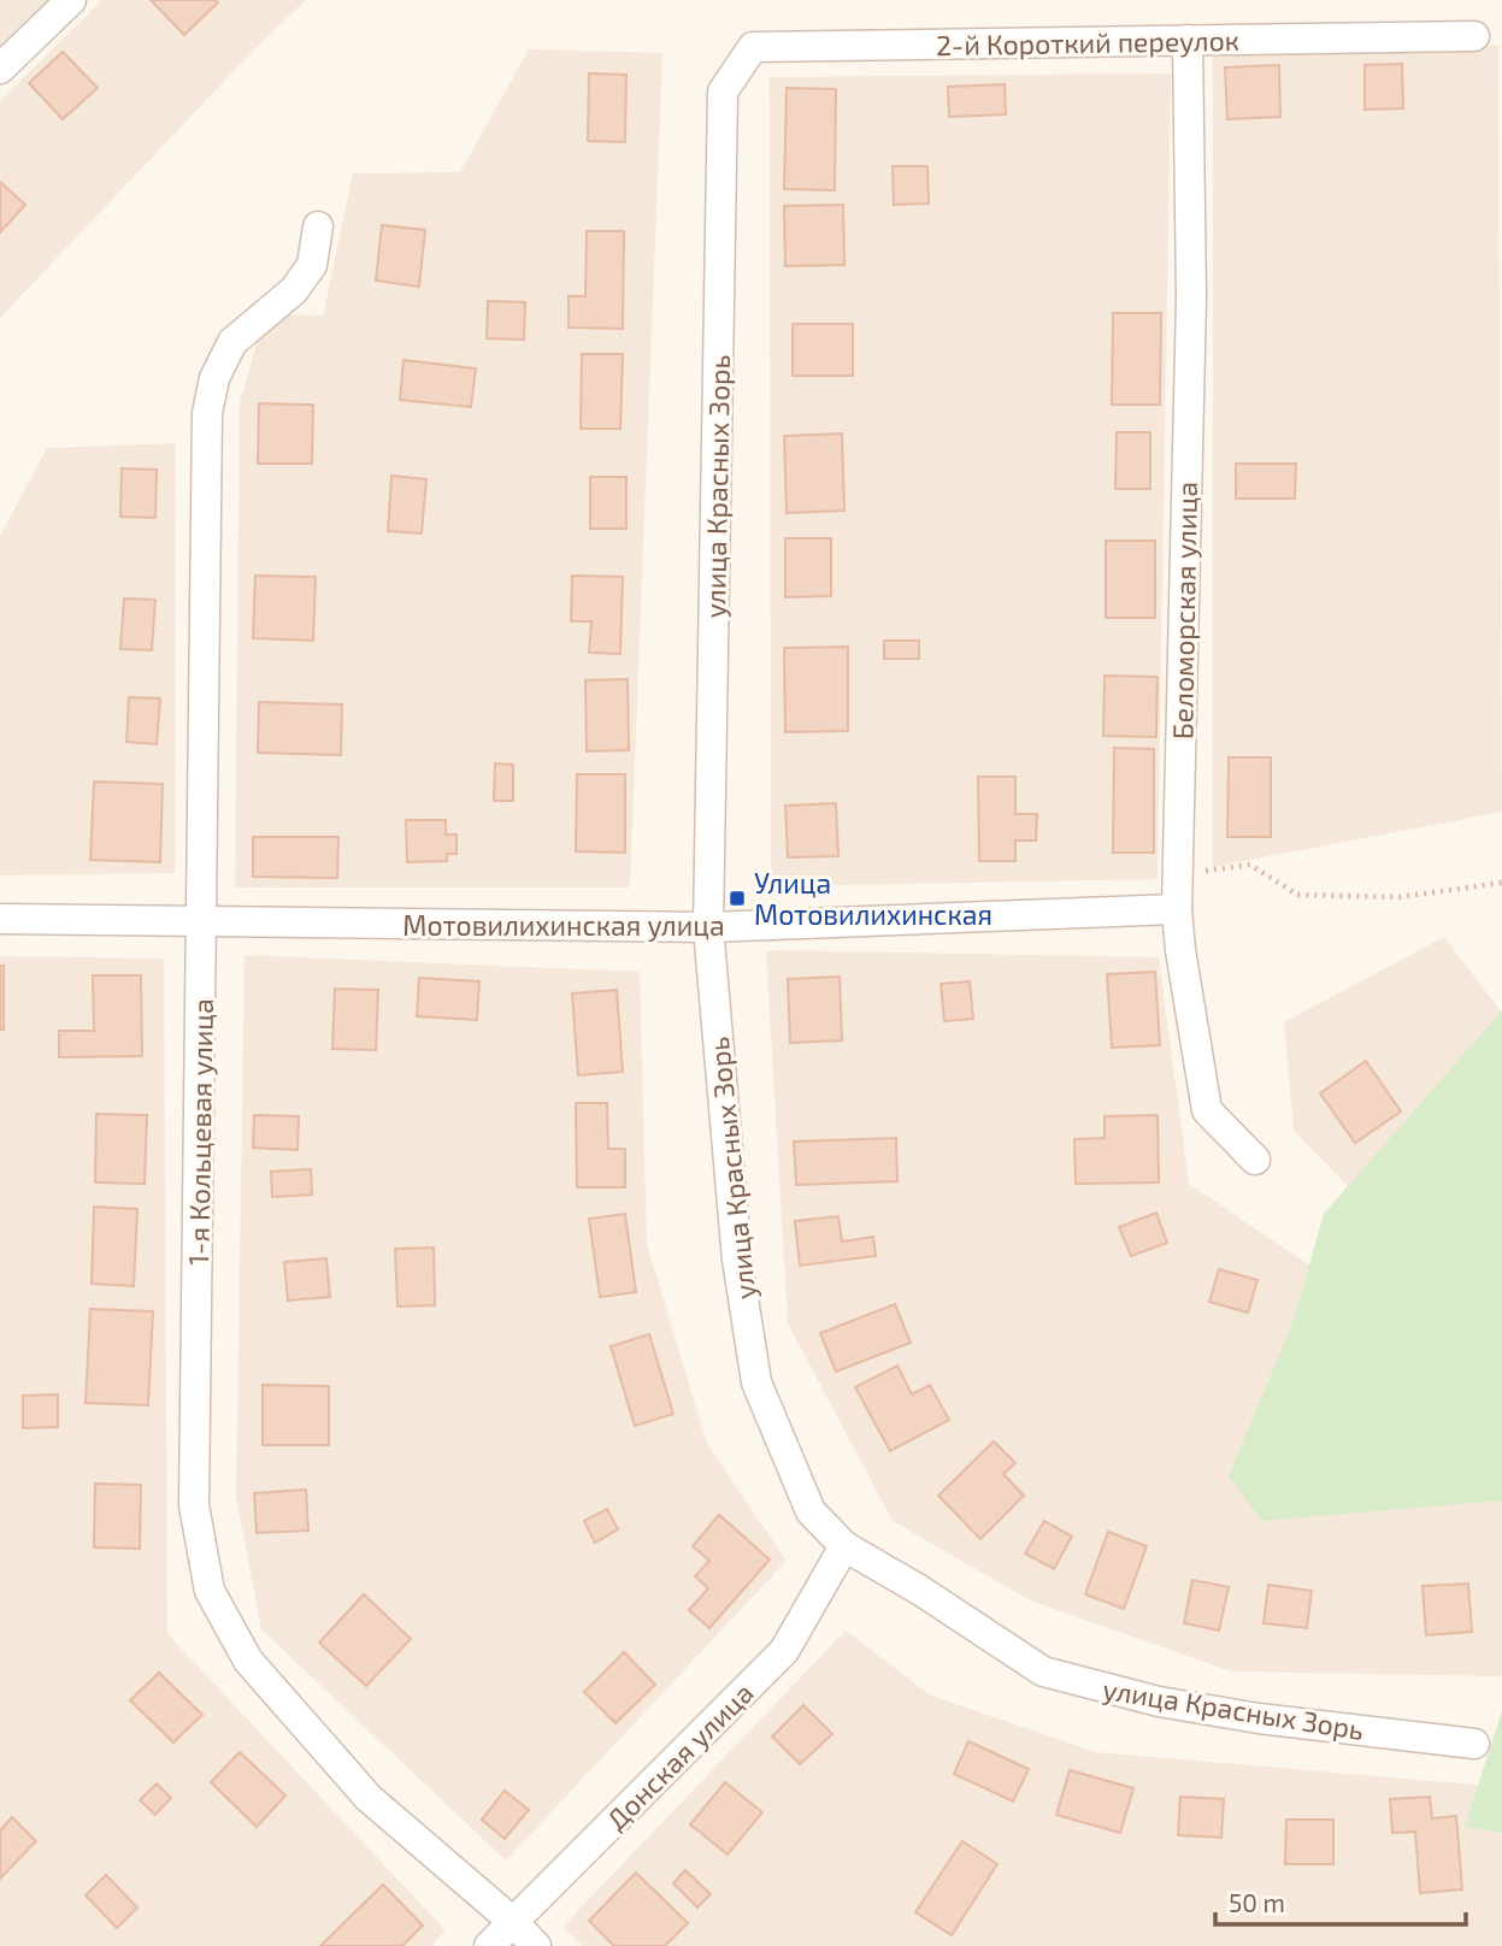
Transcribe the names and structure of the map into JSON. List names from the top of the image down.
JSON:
{
  "streets": {
    "street": [
      "2-й Короткий переулок",
      "улица Красных Зорь",
      "Беломорская улица",
      "Мотовилихинская улица",
      "1-я Кольцевая улица",
      "Донская улица"
    ]
  },
  "crossings": [
    ["2-й Короткий переулок", "улица Красных Зорь"],
    ["2-й Короткий переулок", "Беломорская улица"],
    ["улица Красных Зорь", "Мотовилихинская улица"],
    ["улица Красных Зорь", "Донская улица"],
    ["Беломорская улица", "Мотовилихинская улица"],
    ["Мотовилихинская улица", "1-я Кольцевая улица"],
    ["1-я Кольцевая улица", "Донская улица"]
  ],
  "places": {
    "transit": ["Улица Мотовилихинская"]
  },
  "scale_bar": "50 m"
}
